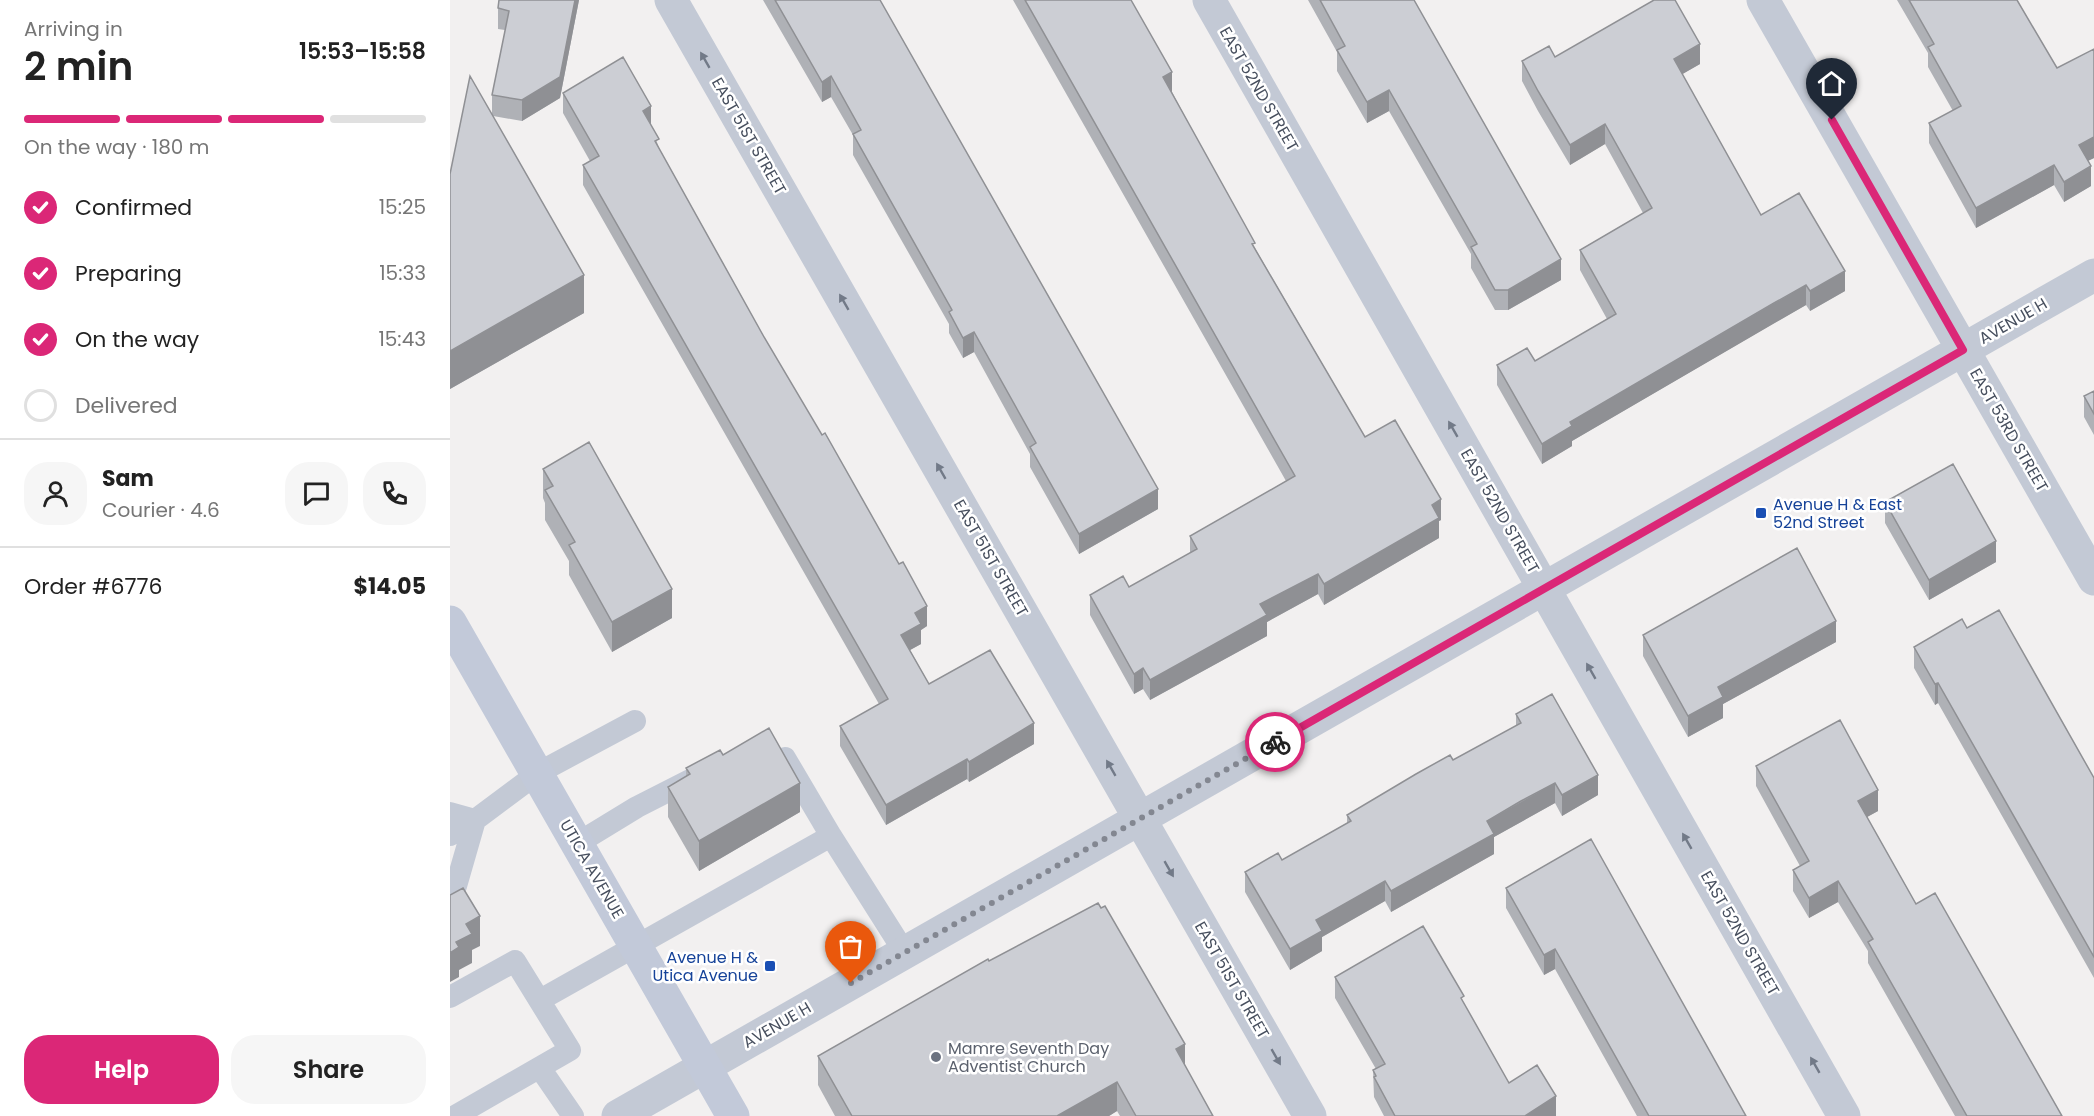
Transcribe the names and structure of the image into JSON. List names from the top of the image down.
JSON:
{
  "streets": {
    "main road": ["UTICA AVENUE"],
    "street": [
      "EAST 52ND STREET",
      "EAST 51ST STREET",
      "AVENUE H",
      "EAST 53RD STREET"
    ]
  },
  "crossings": [
    ["EAST 52ND STREET", "AVENUE H"],
    ["EAST 51ST STREET", "AVENUE H"],
    ["AVENUE H", "EAST 53RD STREET"],
    ["AVENUE H", "UTICA AVENUE"]
  ],
  "one_way": ["EAST 52ND STREET"],
  "places": {
    "transit": ["Avenue H & East 52nd Street", "Avenue H & Utica Avenue"],
    "other": ["Mamre Seventh Day Adventist Church"]
  },
  "page": {
    "heading": ["2 min", "Arriving in", "15:53–15:58"],
    "panel": [
      "Sam",
      "Courier · 4.6",
      "Order #6776",
      "$14.05"
    ],
    "bar": "On the way · 180 m",
    "list": [
      ["Confirmed", "15:25"],
      ["Preparing", "15:33"],
      ["On the way", "15:43"],
      "Delivered"
    ],
    "buttons": ["Help", "Share"]
  }
}
